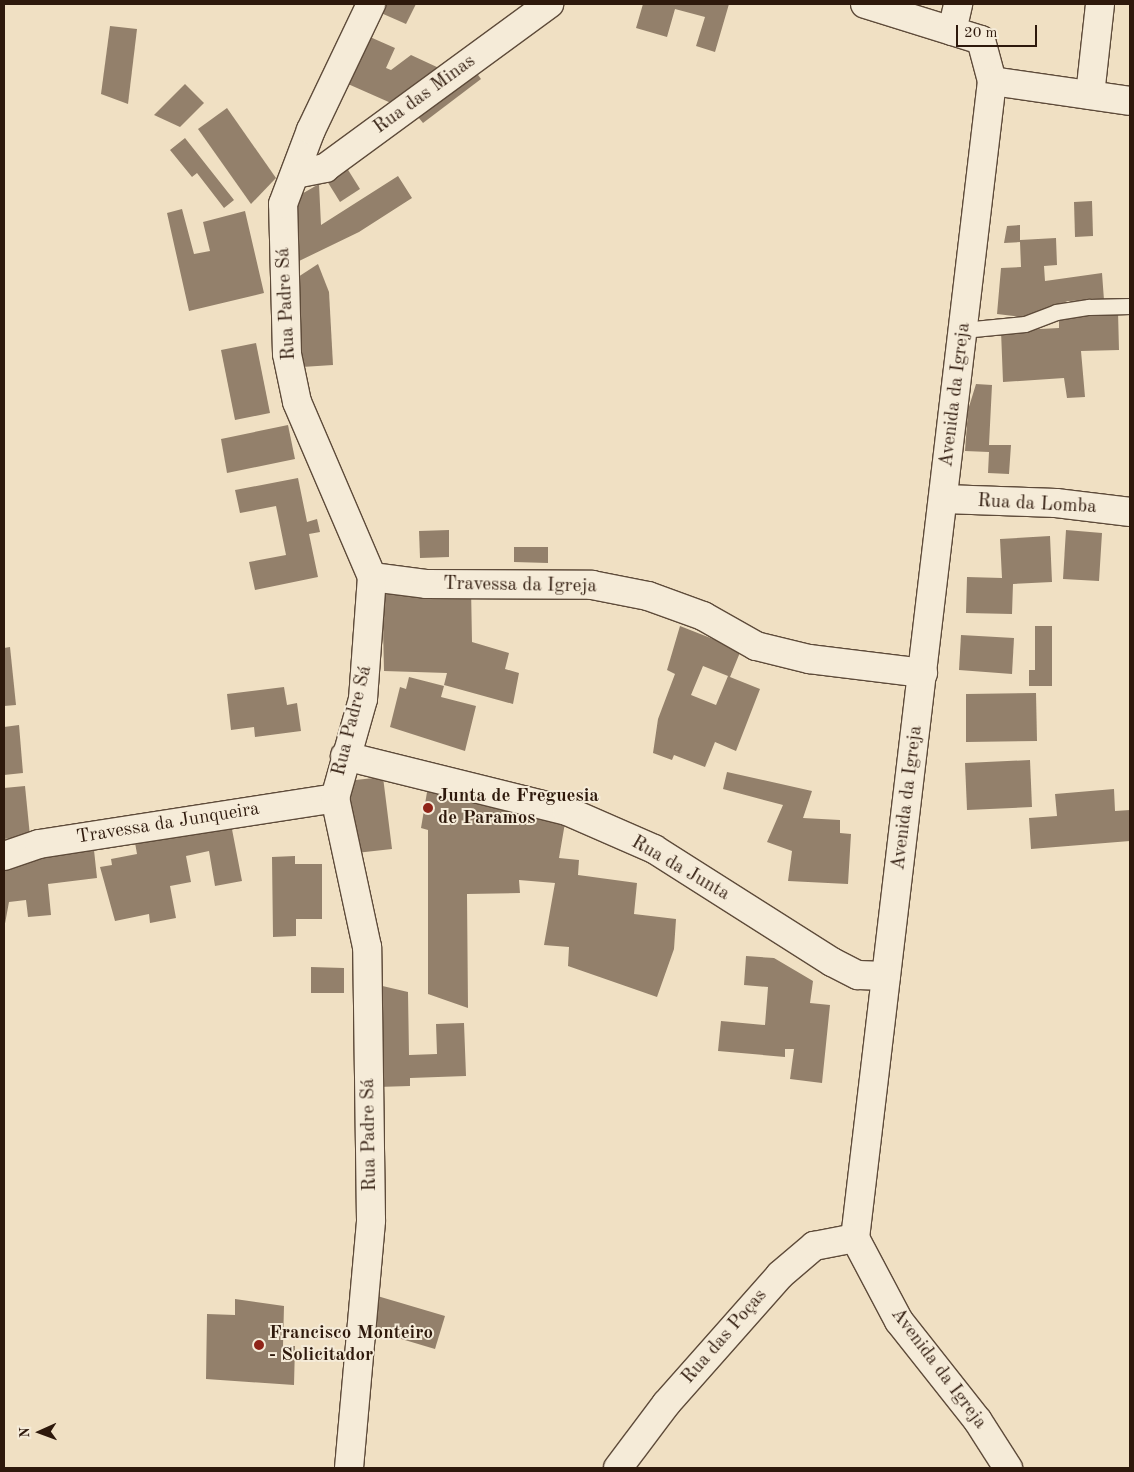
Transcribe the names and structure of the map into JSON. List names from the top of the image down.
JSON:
{
  "streets": {
    "street": [
      "Rua das Minas",
      "Rua Padre Sá",
      "Avenida da Igreja",
      "Rua da Lomba",
      "Travessa da Igreja",
      "Travessa da Junqueira",
      "Rua da Junta",
      "Rua das Poças"
    ]
  },
  "crossings": [
    ["Rua das Minas", "Rua Padre Sá"],
    ["Rua Padre Sá", "Travessa da Igreja"],
    ["Rua Padre Sá", "Travessa da Junqueira"],
    ["Rua Padre Sá", "Rua da Junta"],
    ["Avenida da Igreja", "Rua da Lomba"],
    ["Avenida da Igreja", "Travessa da Igreja"],
    ["Avenida da Igreja", "Rua da Junta"],
    ["Avenida da Igreja", "Rua das Poças"]
  ],
  "places": ["Junta de Freguesia de Paramos", "Francisco Monteiro - Solicitador"],
  "scale_bar": "20 m",
  "north": "left"
}
